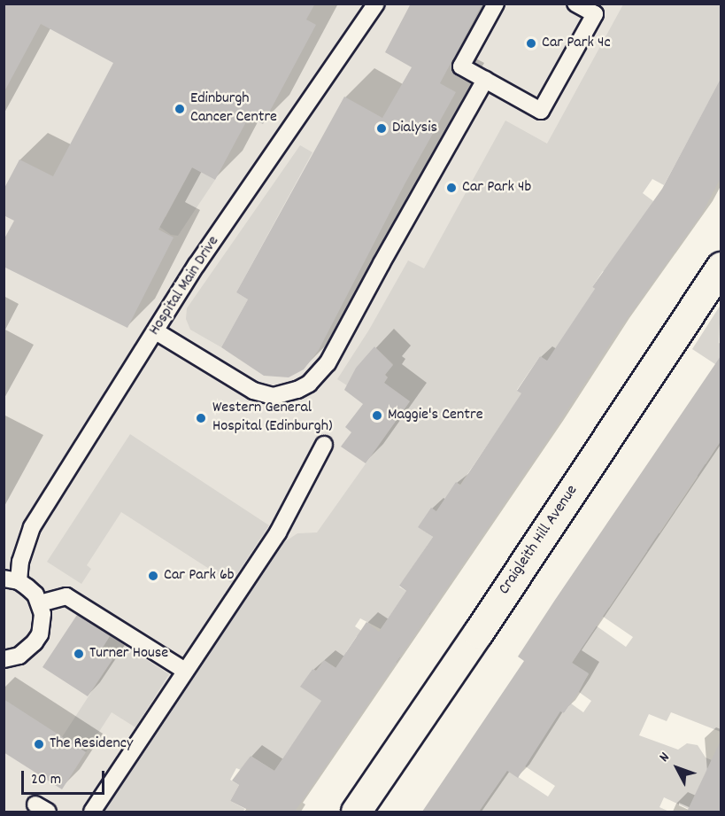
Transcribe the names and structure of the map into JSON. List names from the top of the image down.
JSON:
{
  "streets": {
    "street": ["Craigleith Hill Avenue"],
    "lane": ["Hospital Main Drive"]
  },
  "places": [
    "Car Park 4c",
    "Edinburgh Cancer Centre",
    "Dialysis",
    "Car Park 4b",
    "Maggie's Centre",
    "Western General Hospital (Edinburgh)",
    "Car Park 6b",
    "Turner House",
    "The Residency"
  ],
  "scale_bar": "20 m",
  "north": "top left"
}
